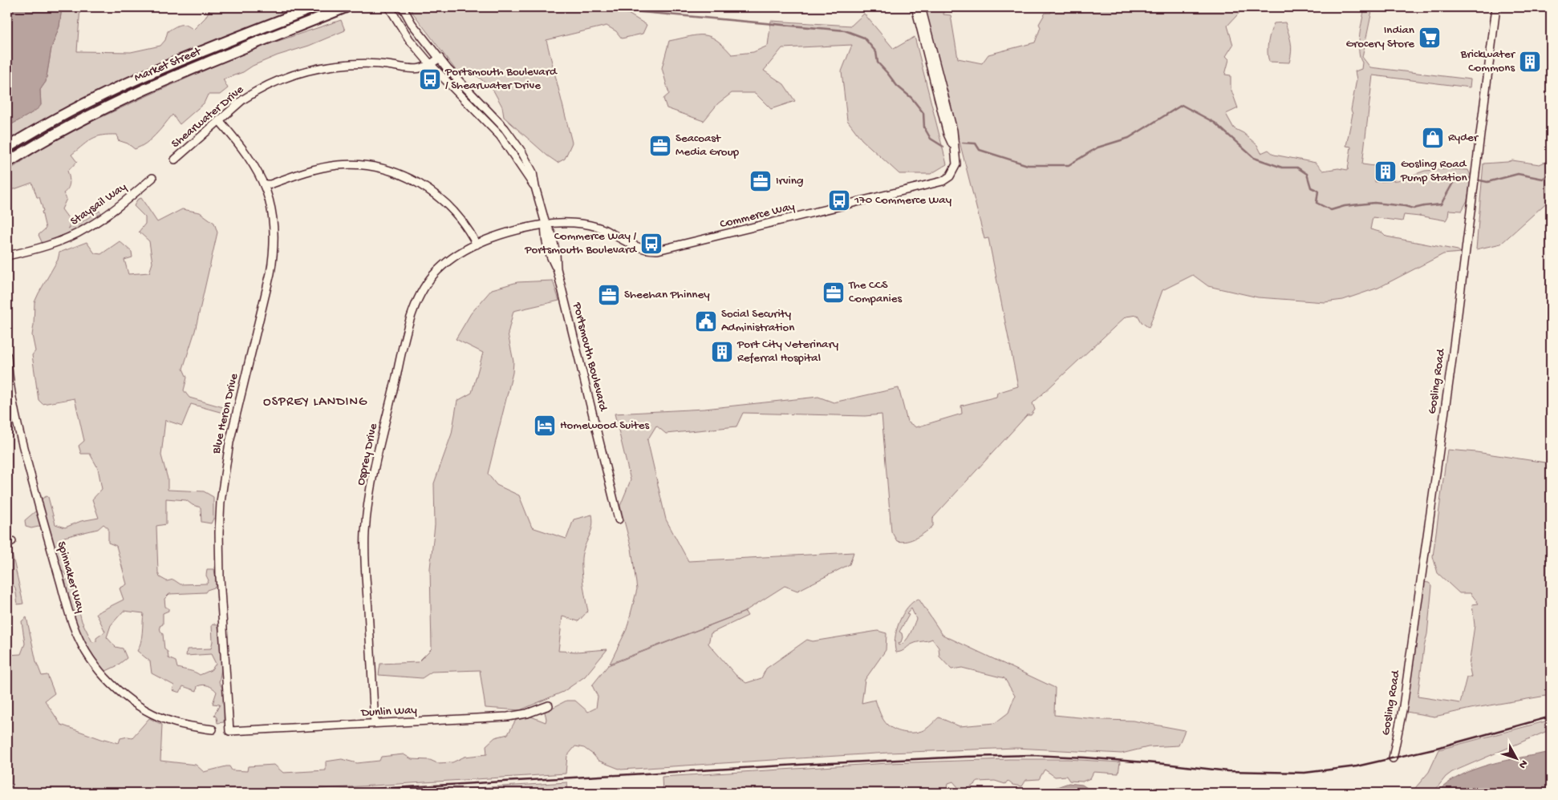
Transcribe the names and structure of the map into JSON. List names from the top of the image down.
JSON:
{
  "streets": {
    "main road": ["Market Street"],
    "street": [
      "Shearwater Drive",
      "Staysail Way",
      "Commerce Way",
      "Portsmouth Boulevard",
      "Gosling Road",
      "Blue Heron Drive",
      "Osprey Drive",
      "Spinnaker Way",
      "Dunlin Way"
    ]
  },
  "crossings": [
    ["Shearwater Drive", "Portsmouth Boulevard"],
    ["Shearwater Drive", "Blue Heron Drive"],
    ["Commerce Way", "Portsmouth Boulevard"],
    ["Commerce Way", "Osprey Drive"],
    ["Portsmouth Boulevard", "Osprey Drive"],
    ["Blue Heron Drive", "Dunlin Way"],
    ["Osprey Drive", "Dunlin Way"]
  ],
  "districts": ["OSPREY LANDING"],
  "places": {
    "supermarket": ["Indian Grocery Store"],
    "building": ["Brickwater Commons", "Gosling Road Pump Station", "Port City Veterinary Referral Hospital"],
    "bus stop": ["Portsmouth Boulevard / Shearwater Drive", "170 Commerce Way", "Commerce Way / Portsmouth Boulevard"],
    "shop": ["Ryder"],
    "office": [
      "Seacoast Media Group",
      "Irving",
      "The CCS Companies",
      "Sheehan Phinney"
    ],
    "public building": ["Social Security Administration"],
    "hotel": ["Homewood Suites"]
  },
  "north": "bottom right"
}
